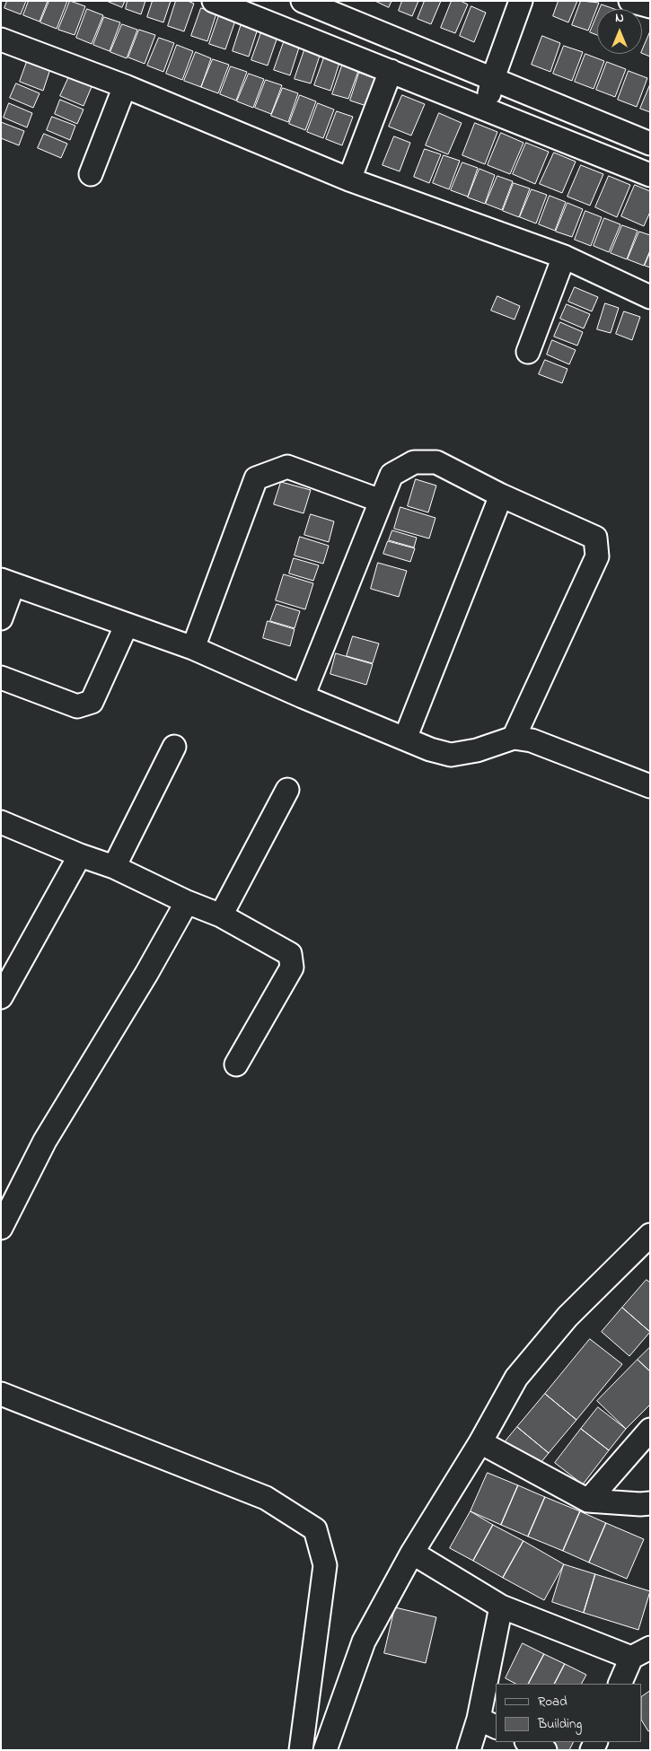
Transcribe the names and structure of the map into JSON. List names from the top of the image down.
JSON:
{
  "legend": ["Road", "Building"],
  "north": "top"
}
